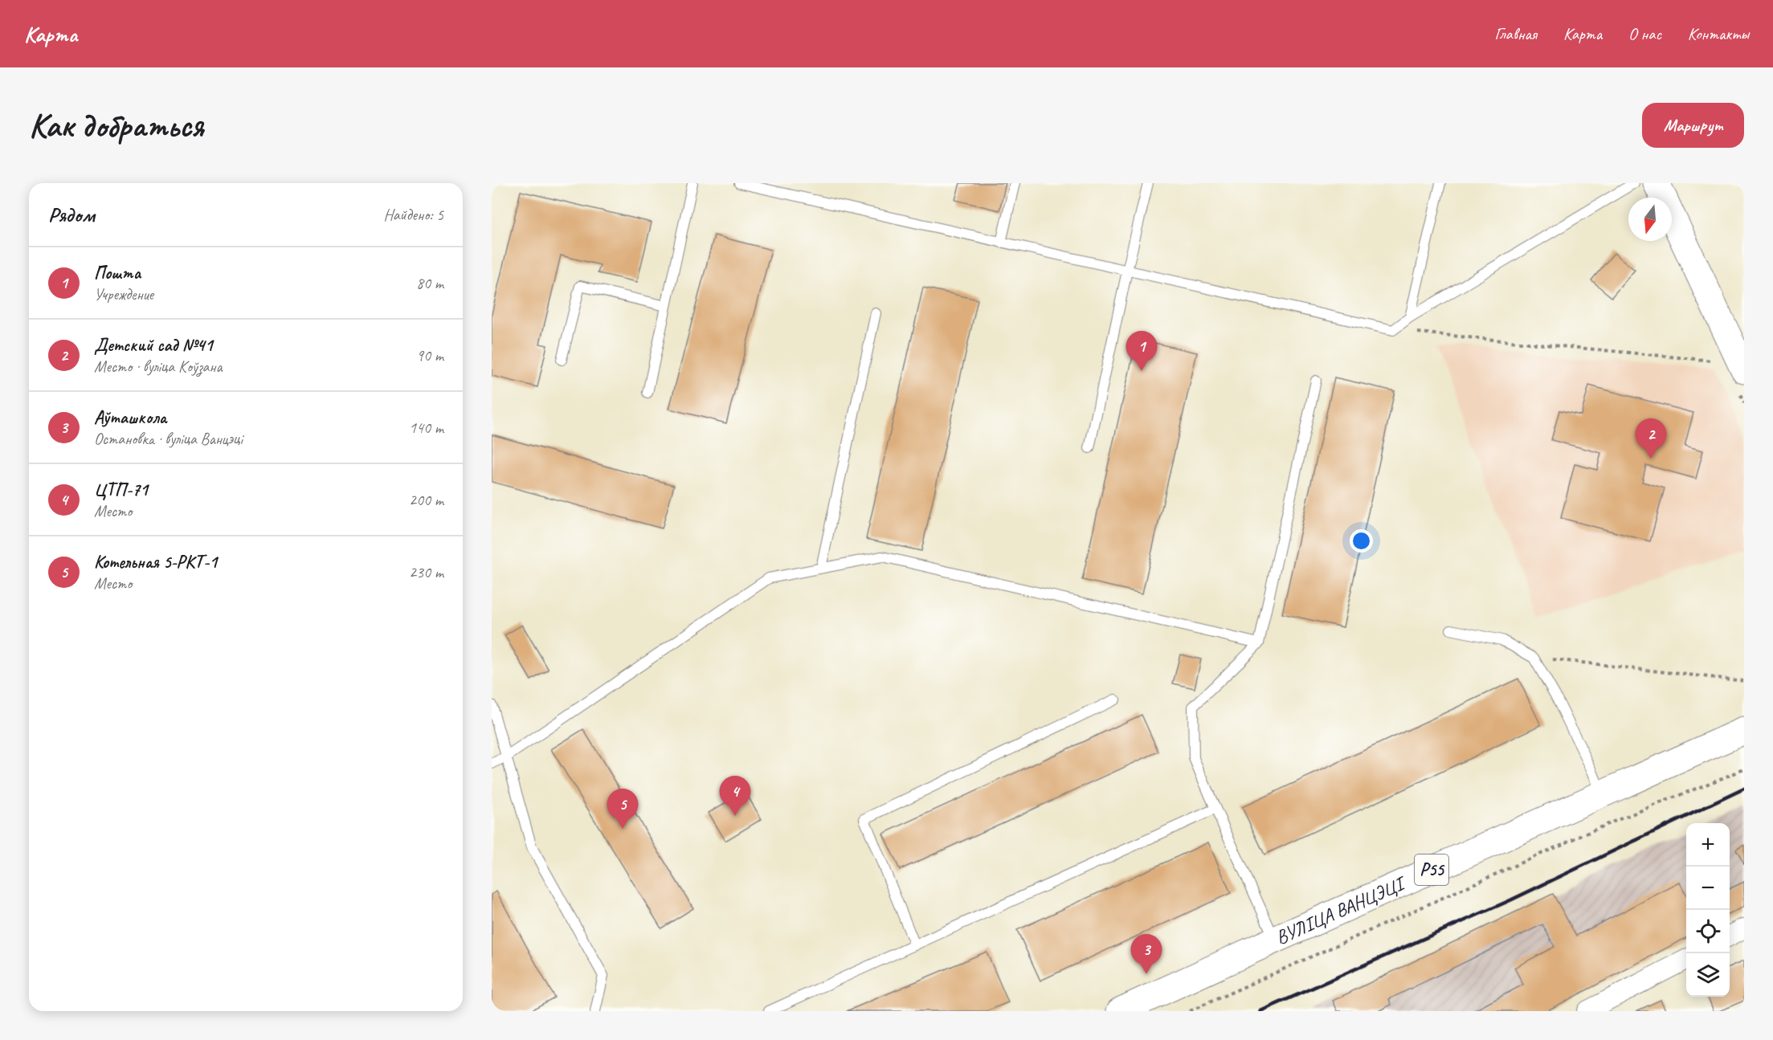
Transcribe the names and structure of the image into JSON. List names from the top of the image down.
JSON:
{
  "streets": {
    "main road": ["Р55", "ВУЛІЦА ВАНЦЭЦІ"]
  },
  "north": "bottom",
  "page": {
    "header": "Карта",
    "nav": [
      "Главная",
      "Карта",
      "О нас",
      "Контакты"
    ],
    "buttons": "Маршрут",
    "title": "Как добраться",
    "heading": ["Рядом", "Найдено: 5"],
    "list": [
      {
        "mark": "1",
        "name": "Пошта",
        "note": "Учреждение",
        "value": "80 m"
      },
      {
        "mark": "2",
        "name": "Детский сад №41",
        "note": "Место · вуліца Коўзана",
        "value": "90 m"
      },
      {
        "mark": "3",
        "name": "Аўташкола",
        "note": "Остановка · вуліца Ванцэці",
        "value": "140 m"
      },
      {
        "mark": "4",
        "name": "ЦТП-71",
        "note": "Место",
        "value": "200 m"
      },
      {
        "mark": "5",
        "name": "Котельная 5-РКТ-1",
        "note": "Место",
        "value": "230 m"
      }
    ],
    "pins": [
      "1",
      "2",
      "4",
      "5",
      "3"
    ],
    "map_buttons": ["+", "−"]
  }
}
